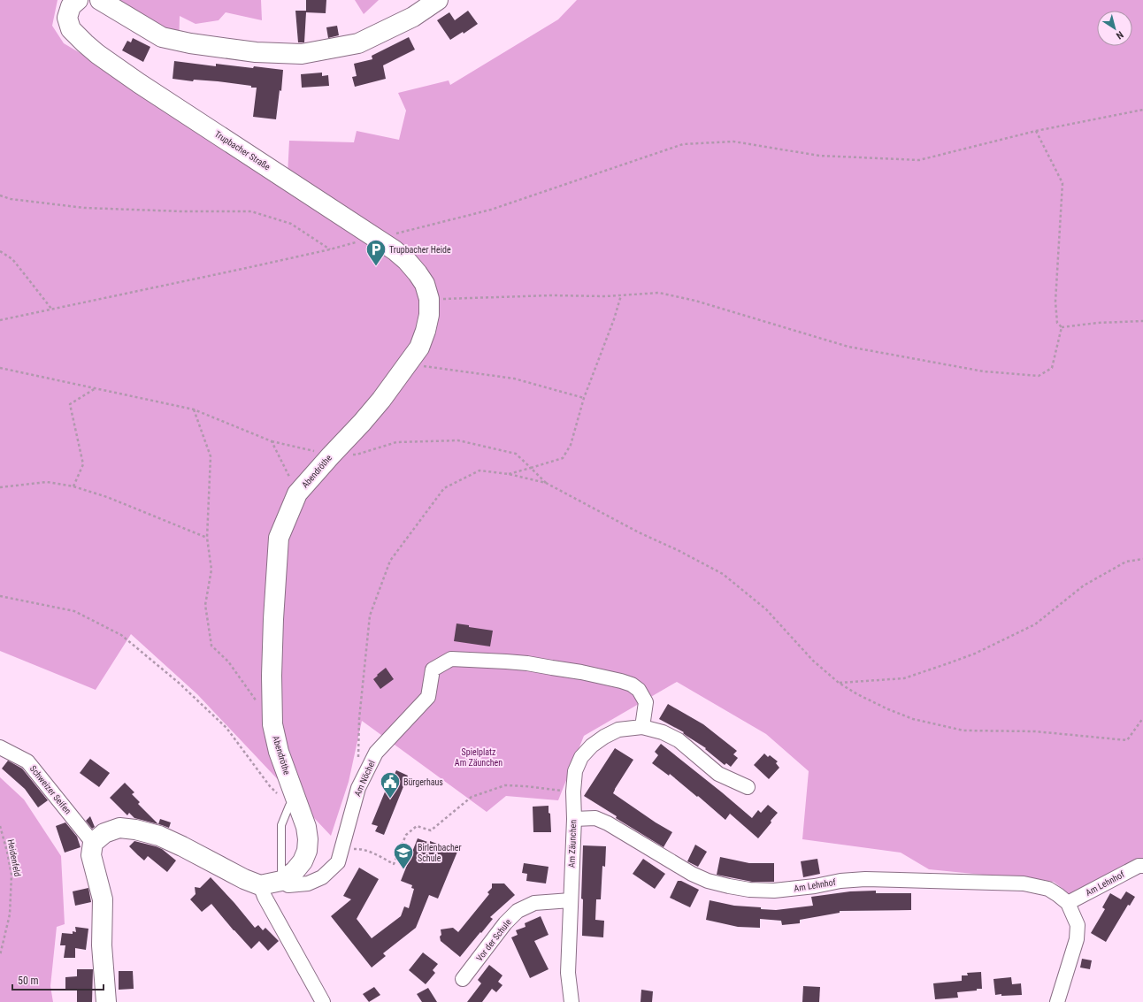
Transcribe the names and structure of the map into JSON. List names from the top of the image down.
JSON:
{
  "streets": {
    "street": [
      "Trupbacher Straße",
      "Abendröthe",
      "Am Nöchel",
      "Schweizer Seifen",
      "Am Zäunchen",
      "Am Lehnhof",
      "Vor der Schule"
    ],
    "path": ["Heidenfeld"]
  },
  "crossings": [
    ["Trupbacher Straße", "Abendröthe"],
    ["Abendröthe", "Am Nöchel"],
    ["Am Nöchel", "Am Zäunchen"],
    ["Am Zäunchen", "Am Lehnhof"],
    ["Am Zäunchen", "Vor der Schule"]
  ],
  "parks": ["Spielplatz Am Zäunchen"],
  "places": {
    "parking": ["Trupbacher Heide"],
    "public building": ["Bürgerhaus"],
    "school or university": ["Birlenbacher Schule"]
  },
  "scale_bar": "50 m",
  "north": "bottom right"
}
